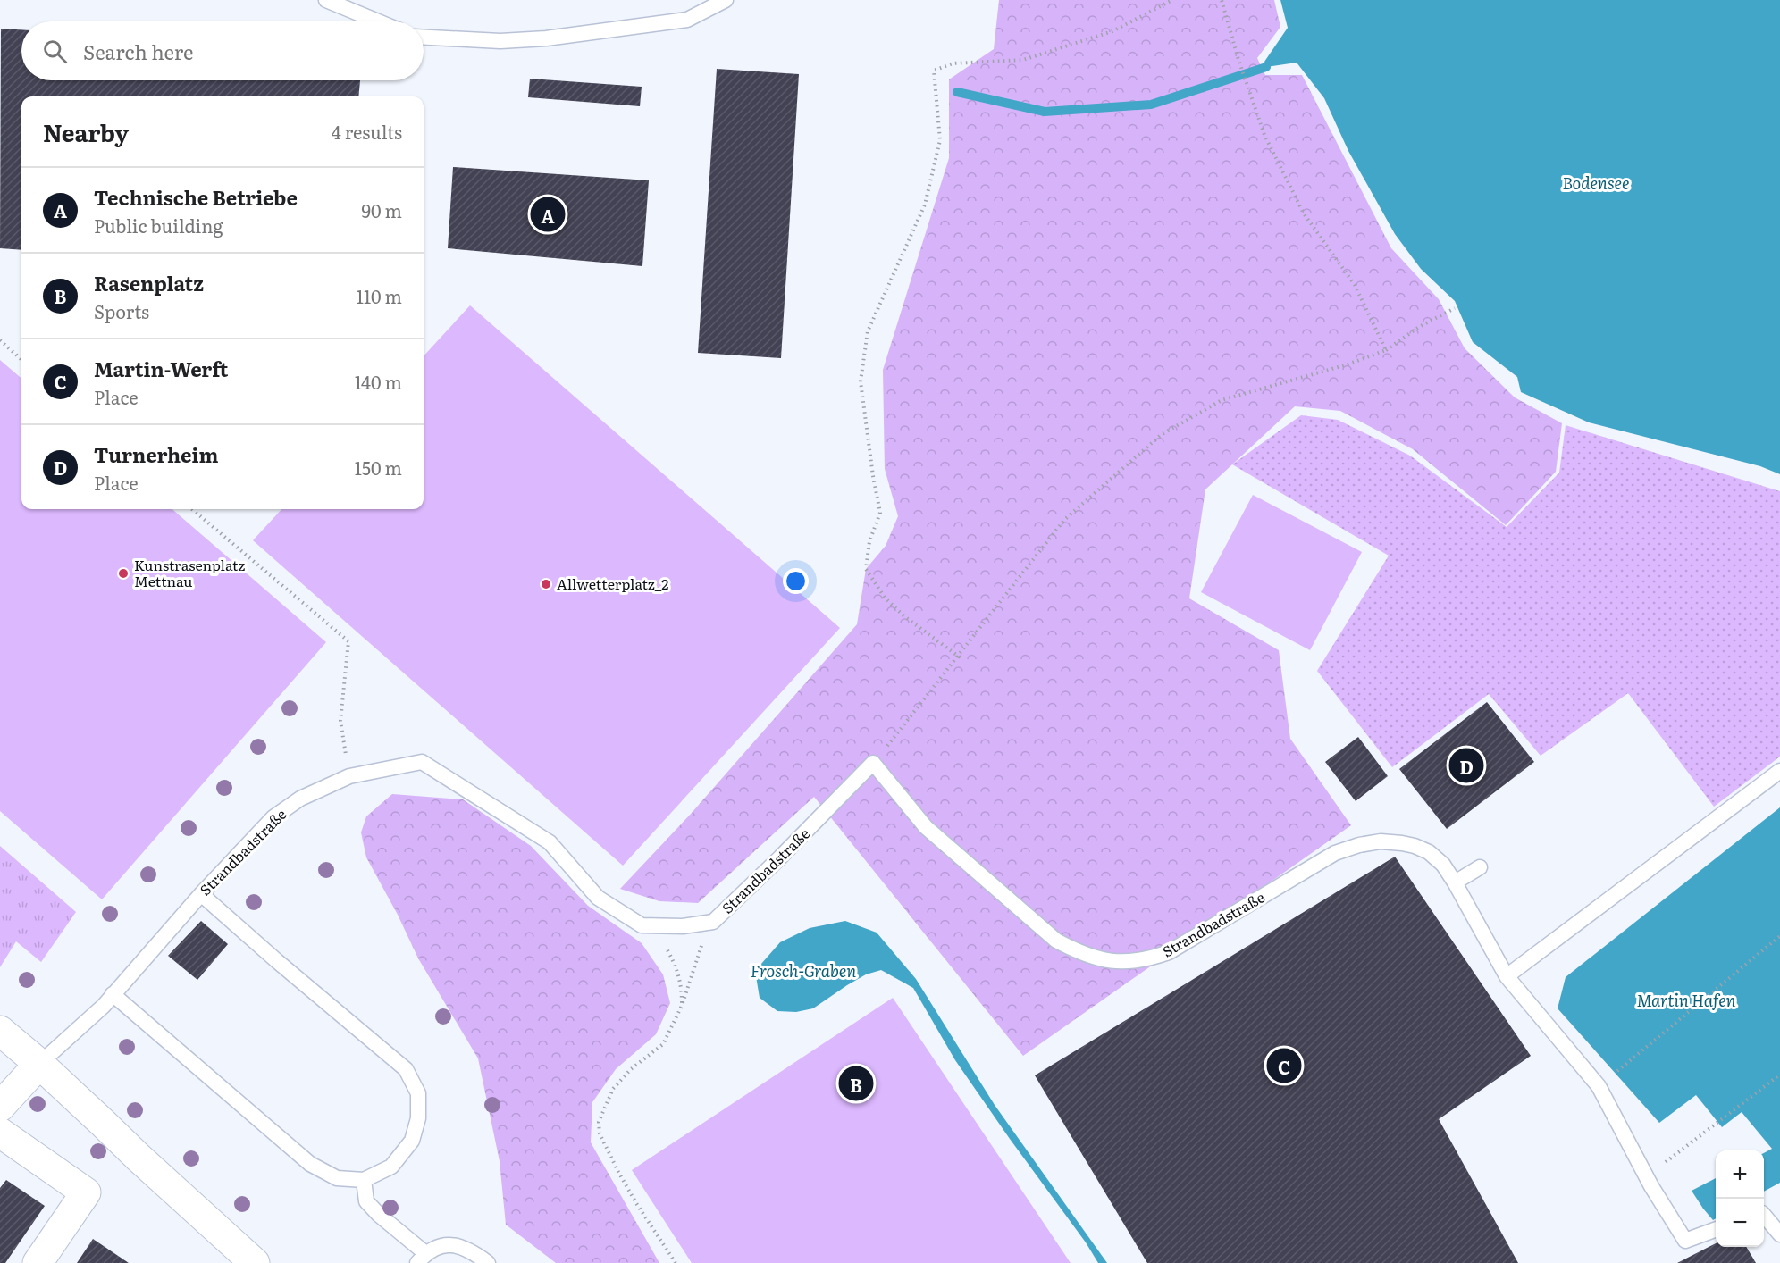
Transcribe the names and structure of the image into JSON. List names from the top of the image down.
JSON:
{
  "streets": {
    "street": ["Strandbadstraße"]
  },
  "water": ["Bodensee", "Frosch-Graben", "Martin Hafen"],
  "places": ["Kunstrasenplatz Mettnau", "Allwetterplatz_2"],
  "page": {
    "search": "Search here",
    "heading": ["Nearby", "4 results"],
    "list": [
      {
        "mark": "A",
        "name": "Technische Betriebe",
        "note": "Public building",
        "value": "90 m"
      },
      {
        "mark": "B",
        "name": "Rasenplatz",
        "note": "Sports",
        "value": "110 m"
      },
      {
        "mark": "C",
        "name": "Martin-Werft",
        "note": "Place",
        "value": "140 m"
      },
      {
        "mark": "D",
        "name": "Turnerheim",
        "note": "Place",
        "value": "150 m"
      }
    ],
    "pins": [
      "A",
      "D",
      "C",
      "B"
    ],
    "map_buttons": ["+", "−"]
  }
}
